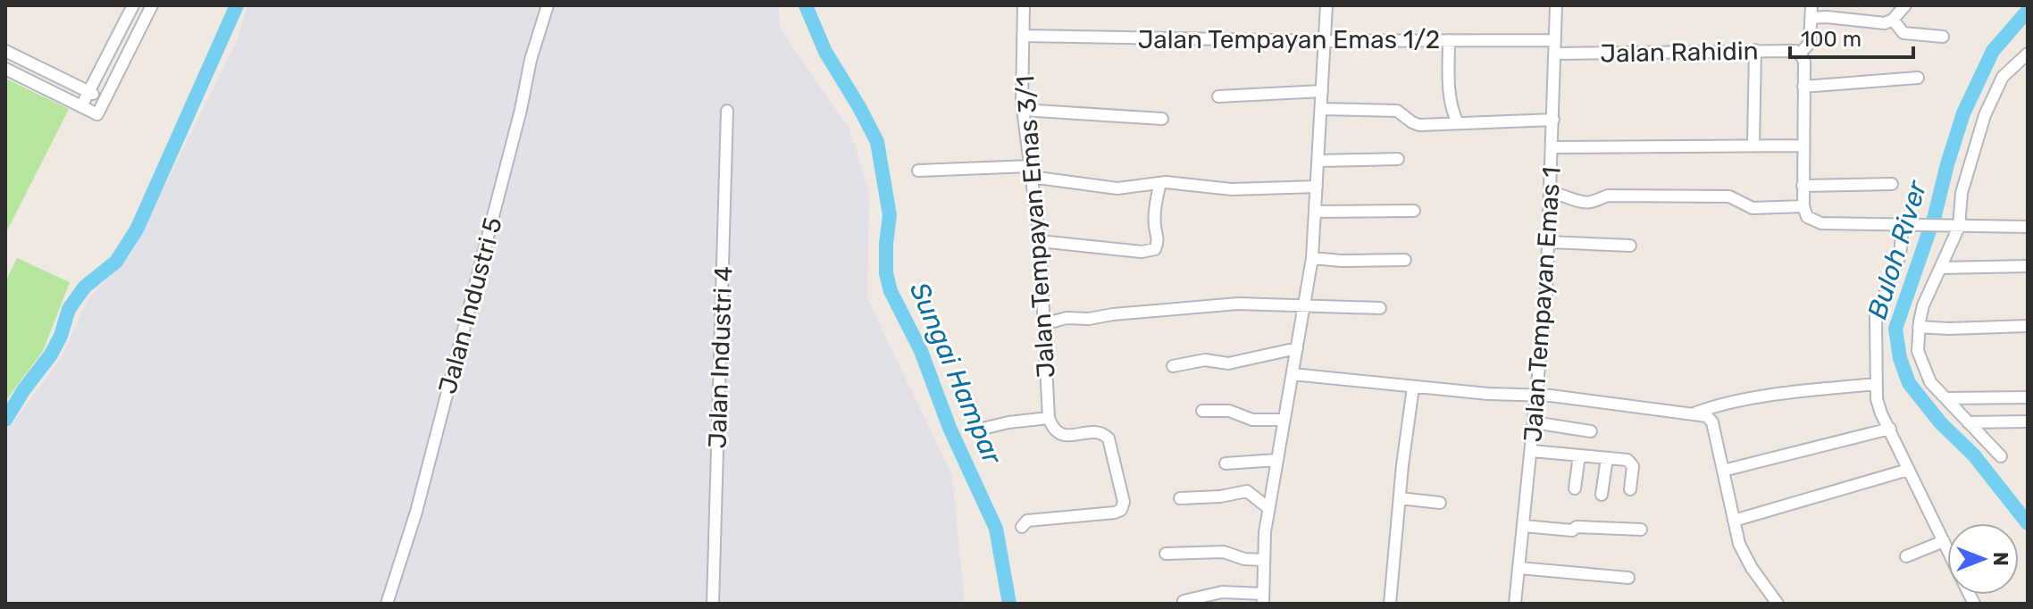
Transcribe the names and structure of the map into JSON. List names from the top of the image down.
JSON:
{
  "streets": {
    "street": [
      "Jalan Tempayan Emas 1/2",
      "Jalan Rahidin",
      "Jalan Tempayan Emas 3/1",
      "Jalan Tempayan Emas 1",
      "Jalan Industri 5",
      "Jalan Industri 4"
    ]
  },
  "crossings": [
    ["Jalan Tempayan Emas 1/2", "Jalan Tempayan Emas 3/1"],
    ["Jalan Tempayan Emas 1/2", "Jalan Tempayan Emas 1"],
    ["Jalan Rahidin", "Jalan Tempayan Emas 1"]
  ],
  "water": ["Buloh River", "Sungai Hampar"],
  "scale_bar": "100 m",
  "north": "right"
}
